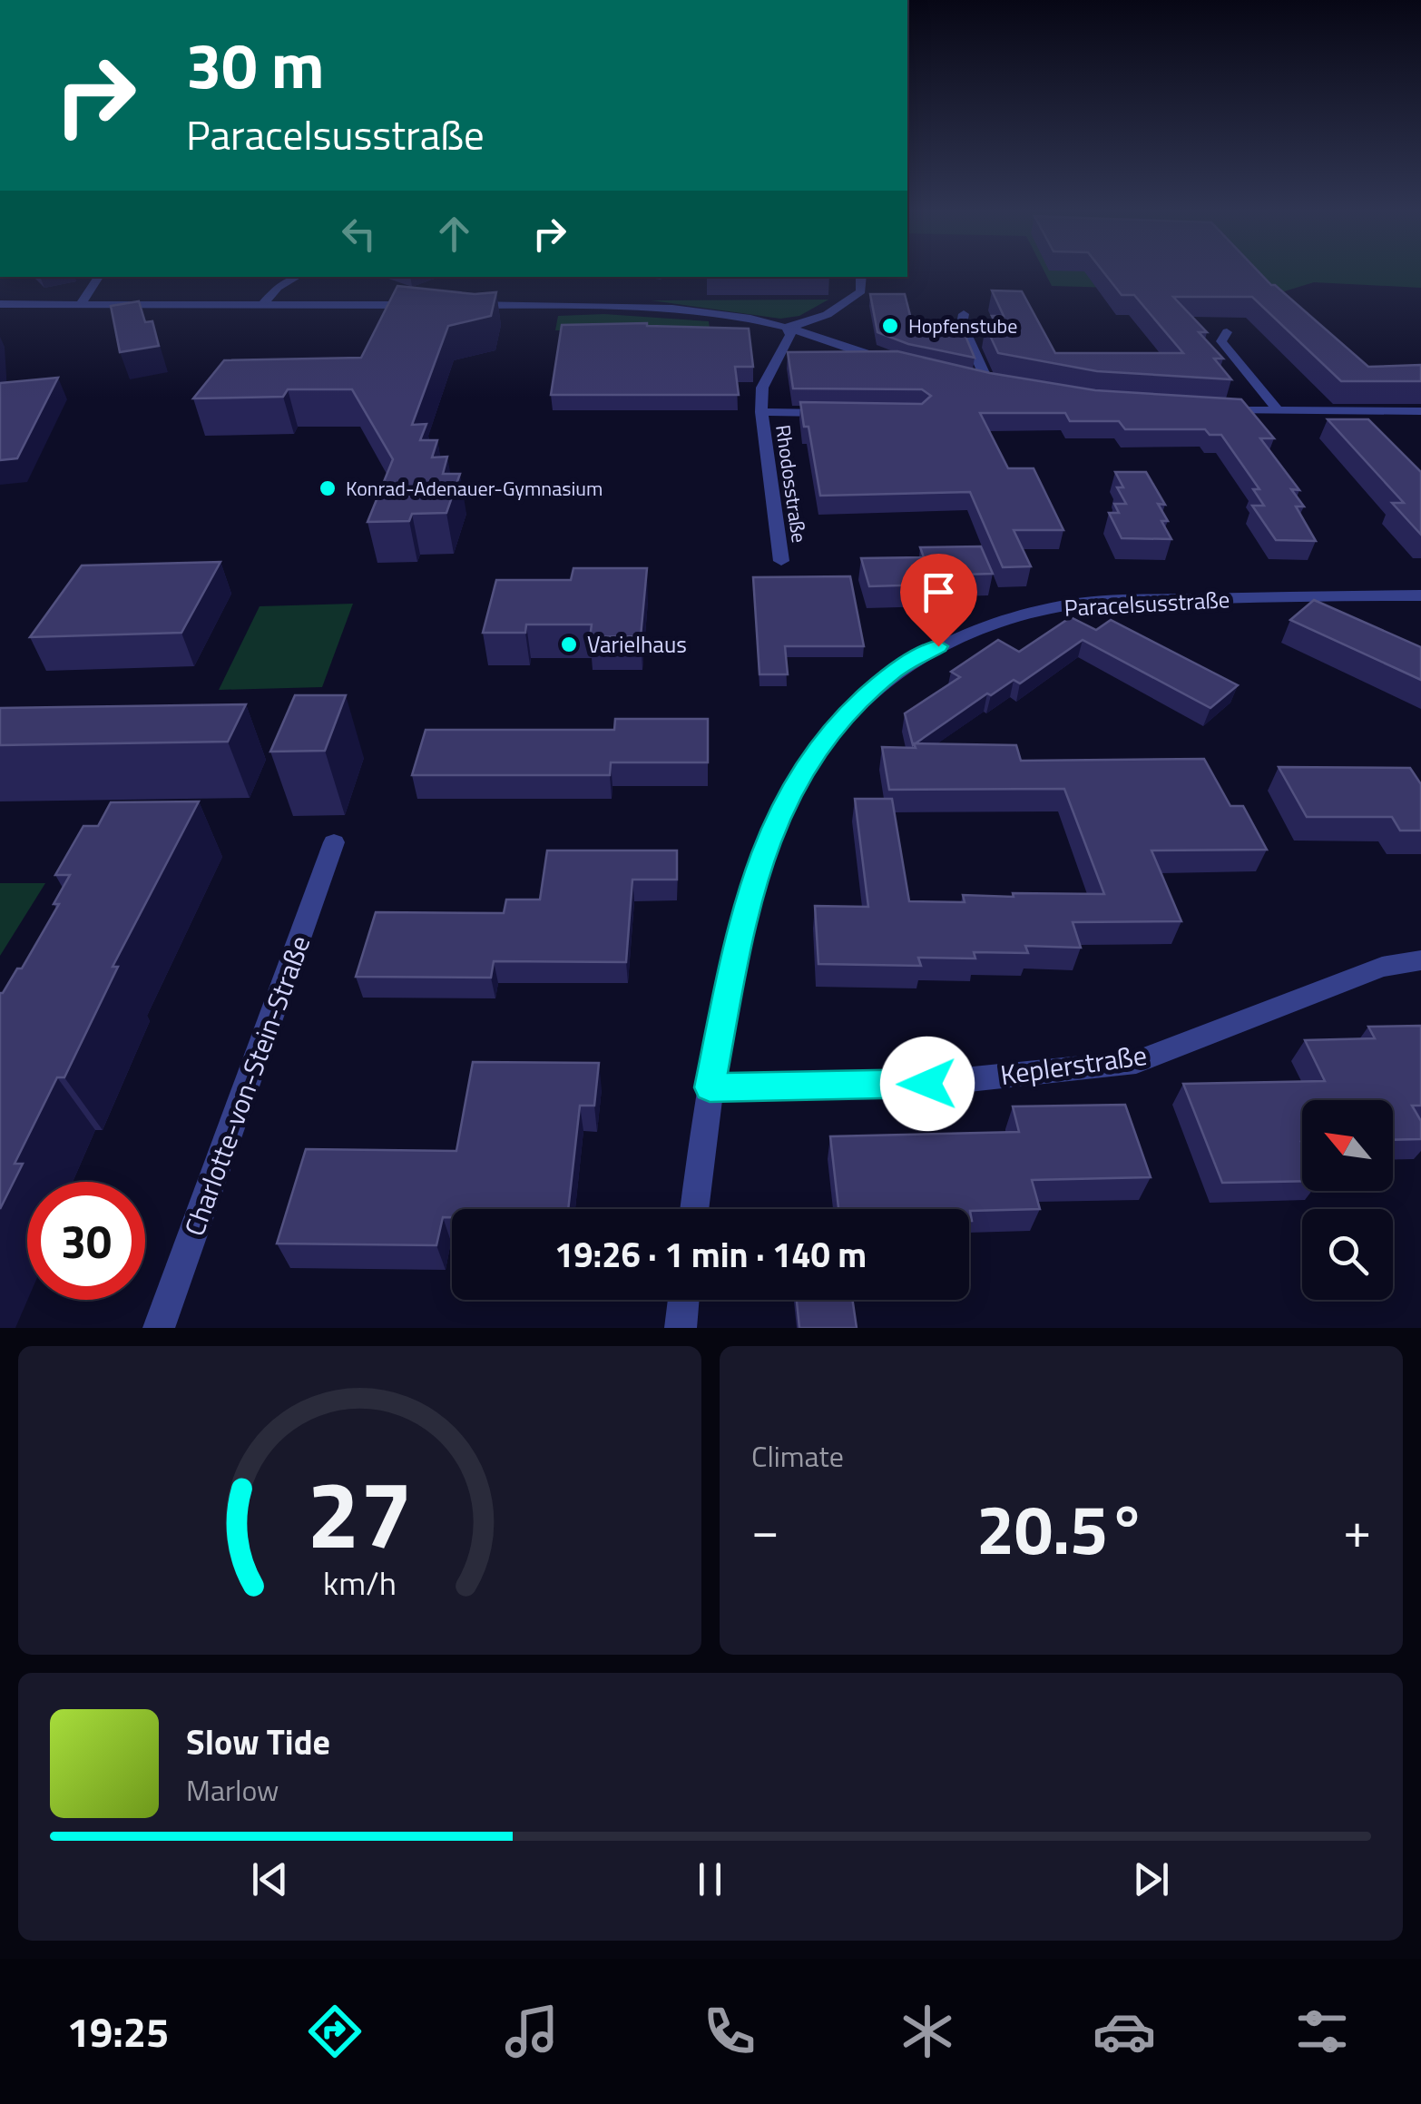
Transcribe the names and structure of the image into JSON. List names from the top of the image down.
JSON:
{
  "streets": {
    "street": [
      "Rhodosstraße",
      "Paracelsusstraße",
      "Keplerstraße",
      "Charlotte-von-Stein-Straße"
    ]
  },
  "crossings": [
    ["Paracelsusstraße", "Keplerstraße"]
  ],
  "places": ["Hopfenstube", "Konrad-Adenauer-Gymnasium", "Varielhaus"],
  "north": "top left",
  "page": {
    "turn": ["30 m", "Paracelsusstraße"],
    "limit": "30",
    "trip": "19:26 · 1 min · 140 m",
    "tile": "Climate",
    "heat": ["−", "20.5°", "+"],
    "song": ["Slow Tide", "Marlow"],
    "tabs": "19:25",
    "gauge": ["27", "km/h"]
  }
}
